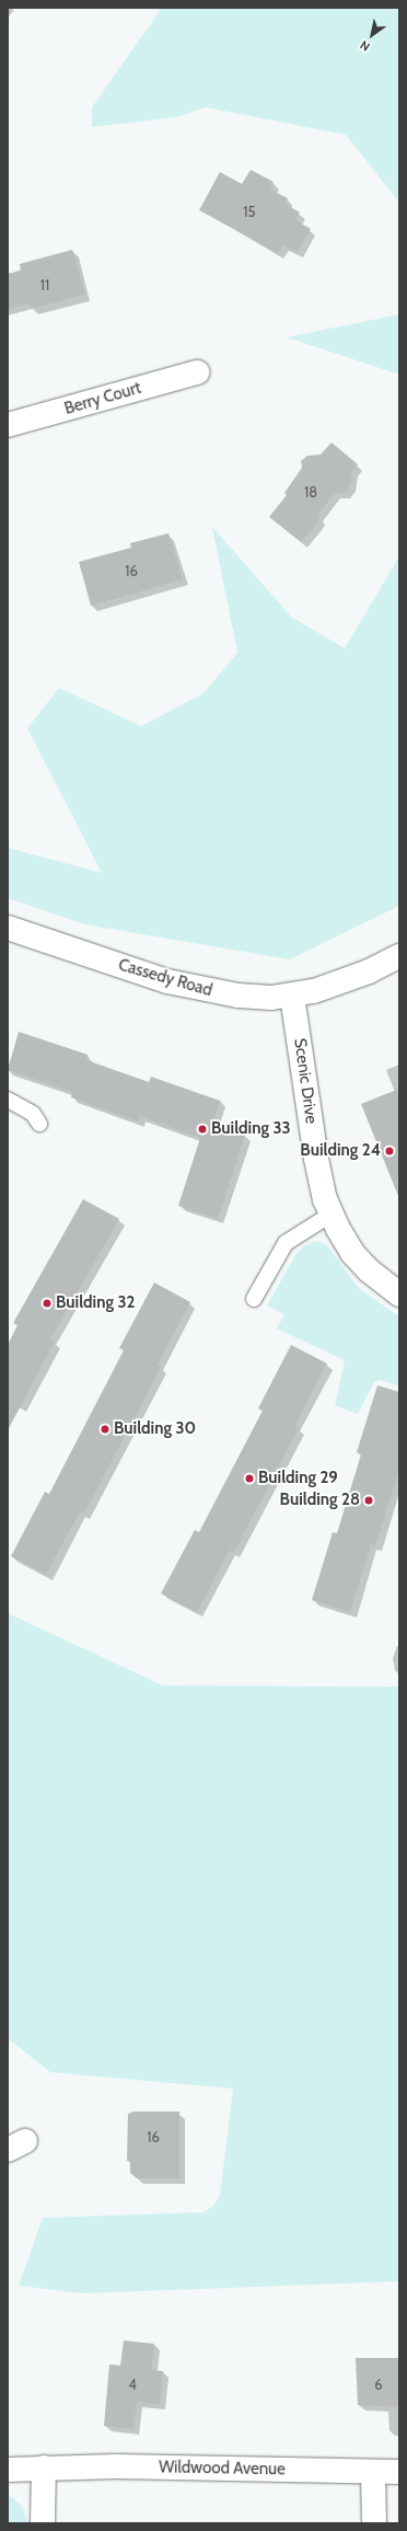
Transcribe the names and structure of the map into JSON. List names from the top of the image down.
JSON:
{
  "streets": {
    "street": [
      "Berry Court",
      "Cassedy Road",
      "Scenic Drive",
      "Wildwood Avenue"
    ]
  },
  "crossings": [
    ["Cassedy Road", "Scenic Drive"]
  ],
  "places": [
    "Building 33",
    "Building 24",
    "Building 32",
    "Building 30",
    "Building 29",
    "Building 28"
  ],
  "house_numbers": [
    "15",
    "11",
    "18",
    "16",
    "16",
    "4",
    "6"
  ],
  "north": "bottom left"
}
